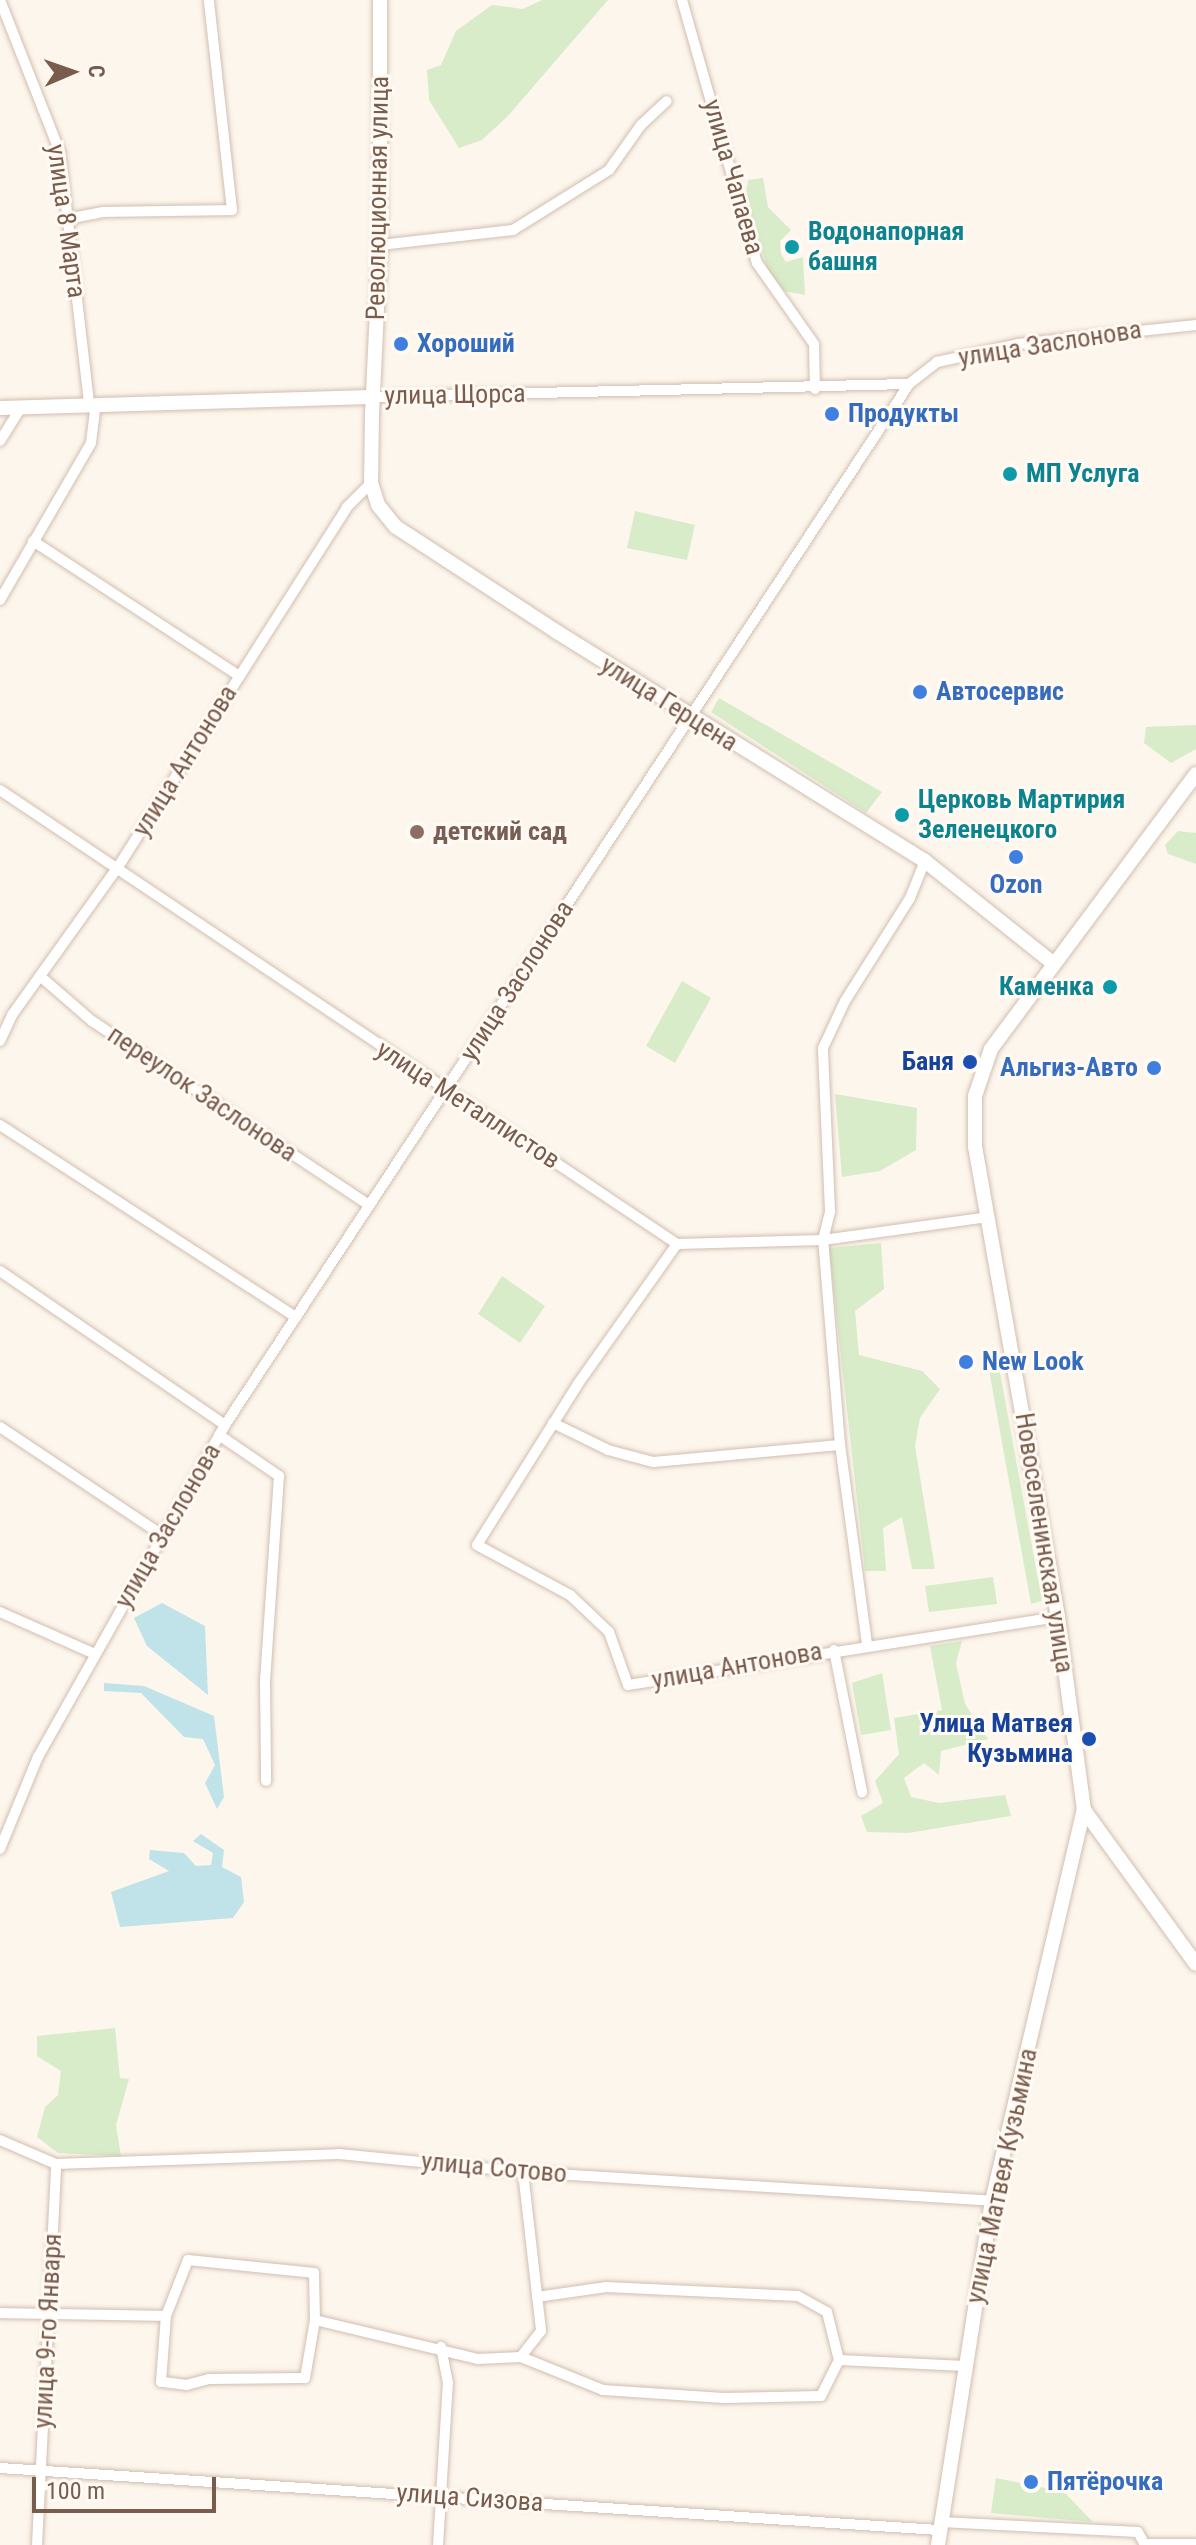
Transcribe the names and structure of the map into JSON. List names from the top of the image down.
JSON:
{
  "streets": {
    "main road": [
      "Революционная улица",
      "улица Щорса",
      "улица Герцена",
      "Новоселенинская улица",
      "улица Матвея Кузьмина"
    ],
    "street": [
      "улица Чапаева",
      "улица 8 Марта",
      "улица Заслонова",
      "улица Антонова",
      "переулок Заслонова",
      "улица Металлистов",
      "улица Сотово",
      "улица 9-го Января",
      "улица Сизова"
    ]
  },
  "crossings": [
    ["улица Чапаева", "улица Щорса"],
    ["Революционная улица", "улица Щорса"],
    ["Революционная улица", "улица Герцена"],
    ["улица 8 Марта", "улица Щорса"],
    ["улица Заслонова", "улица Щорса"],
    ["улица Заслонова", "улица Герцена"],
    ["улица Заслонова", "переулок Заслонова"],
    ["улица Заслонова", "улица Металлистов"],
    ["улица Щорса", "улица Герцена"],
    ["улица Герцена", "улица Антонова"],
    ["улица Герцена", "Новоселенинская улица"],
    ["улица Антонова", "переулок Заслонова"],
    ["улица Антонова", "улица Металлистов"],
    ["улица Антонова", "Новоселенинская улица"],
    ["Новоселенинская улица", "улица Матвея Кузьмина"],
    ["улица Сотово", "улица Матвея Кузьмина"],
    ["улица Сотово", "улица 9-го Января"],
    ["улица Матвея Кузьмина", "улица Сизова"],
    ["улица 9-го Января", "улица Сизова"]
  ],
  "places": [
    "Водонапорная башня",
    "Хороший",
    "Продукты",
    "МП Услуга",
    "Автосервис",
    "Церковь Мартирия Зеленецкого",
    "детский сад",
    "Ozon",
    "Каменка",
    "Баня",
    "Альгиз-Авто",
    "New Look",
    "Улица Матвея Кузьмина",
    "Пятёрочка"
  ],
  "scale_bar": "100 m",
  "north": "right"
}
